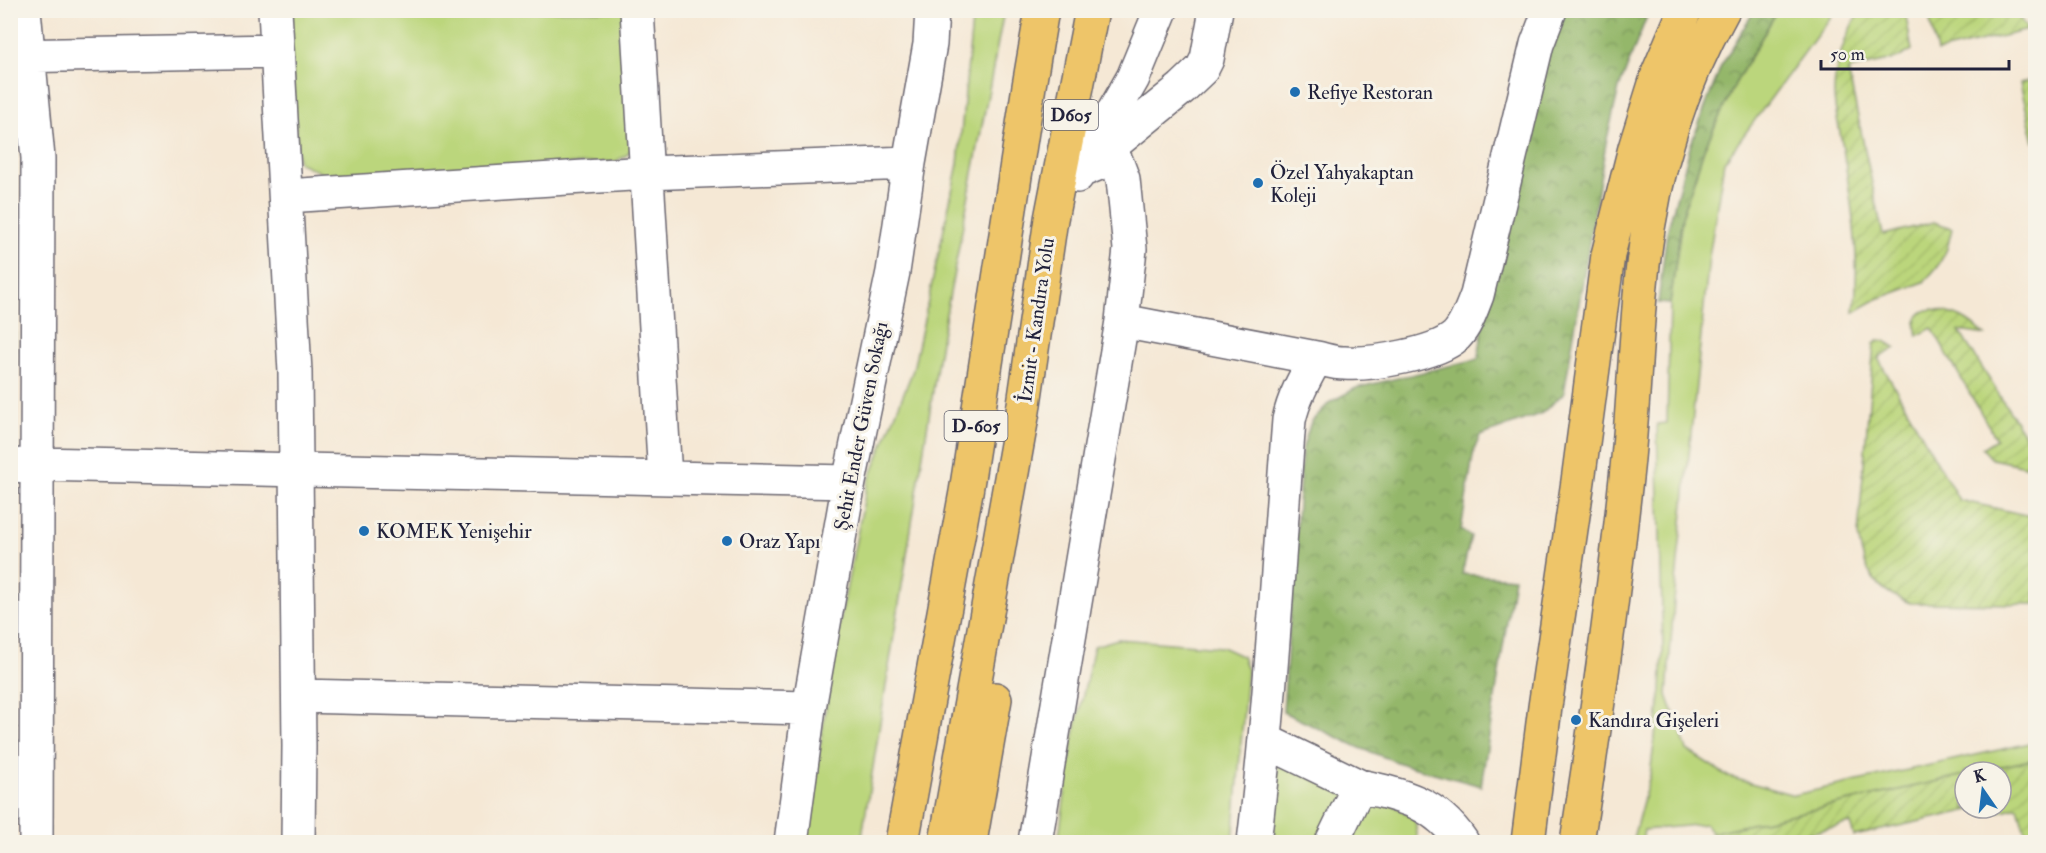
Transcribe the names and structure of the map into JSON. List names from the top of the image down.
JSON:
{
  "streets": {
    "highway": ["D605", "İzmit - Kandıra Yolu", "D-605"],
    "street": ["Şehit Ender Güven Sokağı"]
  },
  "places": [
    "Refiye Restoran",
    "Özel Yahyakaptan Koleji",
    "KOMEK Yenişehir",
    "Oraz Yapı",
    "Kandıra Gişeleri"
  ],
  "scale_bar": "50 m",
  "north": "top"
}
